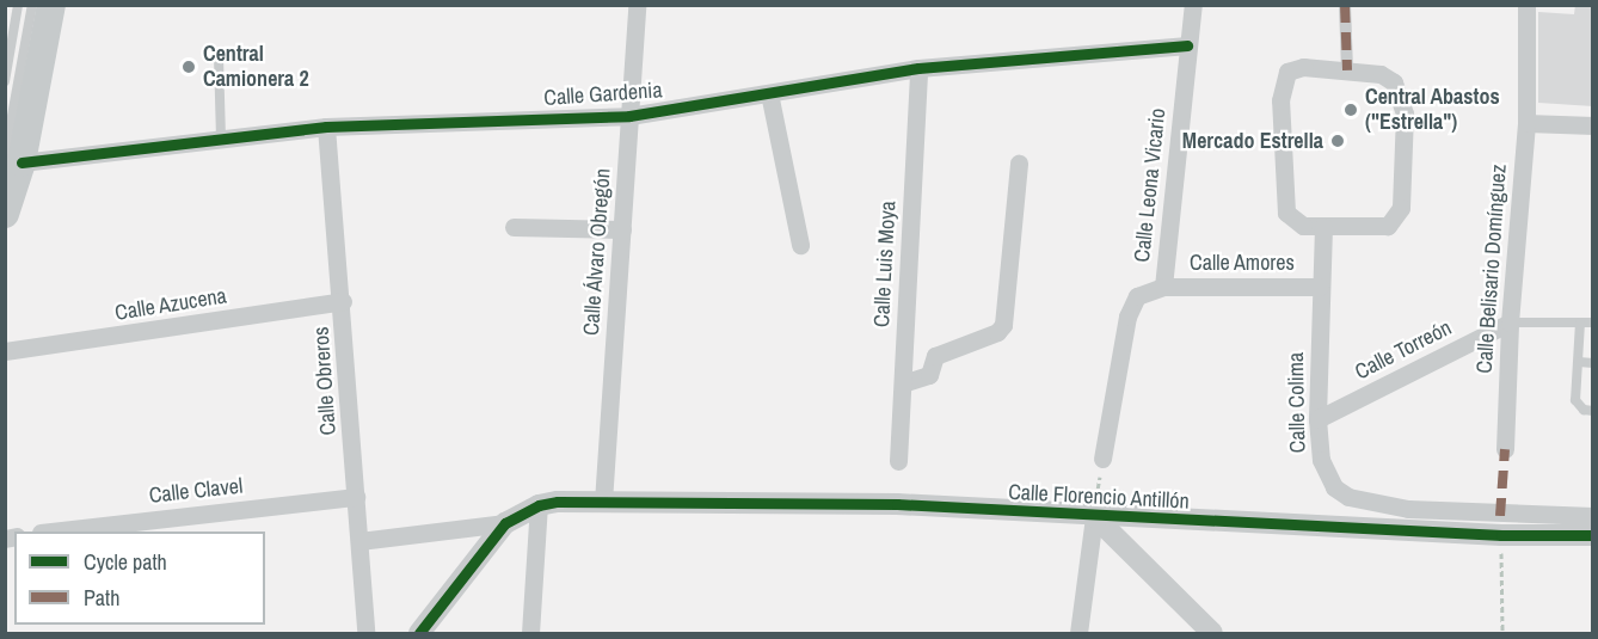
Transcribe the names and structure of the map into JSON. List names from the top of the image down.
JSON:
{
  "streets": {
    "street": [
      "Calle Gardenia",
      "Calle Leona Vicario",
      "Calle Álvaro Obregón",
      "Calle Amores",
      "Calle Luis Moya",
      "Calle Belisario Domínguez",
      "Calle Azucena",
      "Calle Torreón",
      "Calle Obreros",
      "Calle Colima",
      "Calle Clavel",
      "Calle Florencio Antillón"
    ]
  },
  "crossings": [
    ["Calle Gardenia", "Calle Leona Vicario"],
    ["Calle Gardenia", "Calle Álvaro Obregón"],
    ["Calle Gardenia", "Calle Luis Moya"],
    ["Calle Gardenia", "Calle Obreros"],
    ["Calle Leona Vicario", "Calle Amores"],
    ["Calle Álvaro Obregón", "Calle Florencio Antillón"],
    ["Calle Amores", "Calle Colima"],
    ["Calle Belisario Domínguez", "Calle Torreón"],
    ["Calle Azucena", "Calle Obreros"],
    ["Calle Torreón", "Calle Colima"],
    ["Calle Obreros", "Calle Clavel"],
    ["Calle Colima", "Calle Florencio Antillón"]
  ],
  "places": ["Central Camionera 2", "Central Abastos (\"Estrella\")", "Mercado Estrella"],
  "legend": ["Cycle path", "Path"]
}
